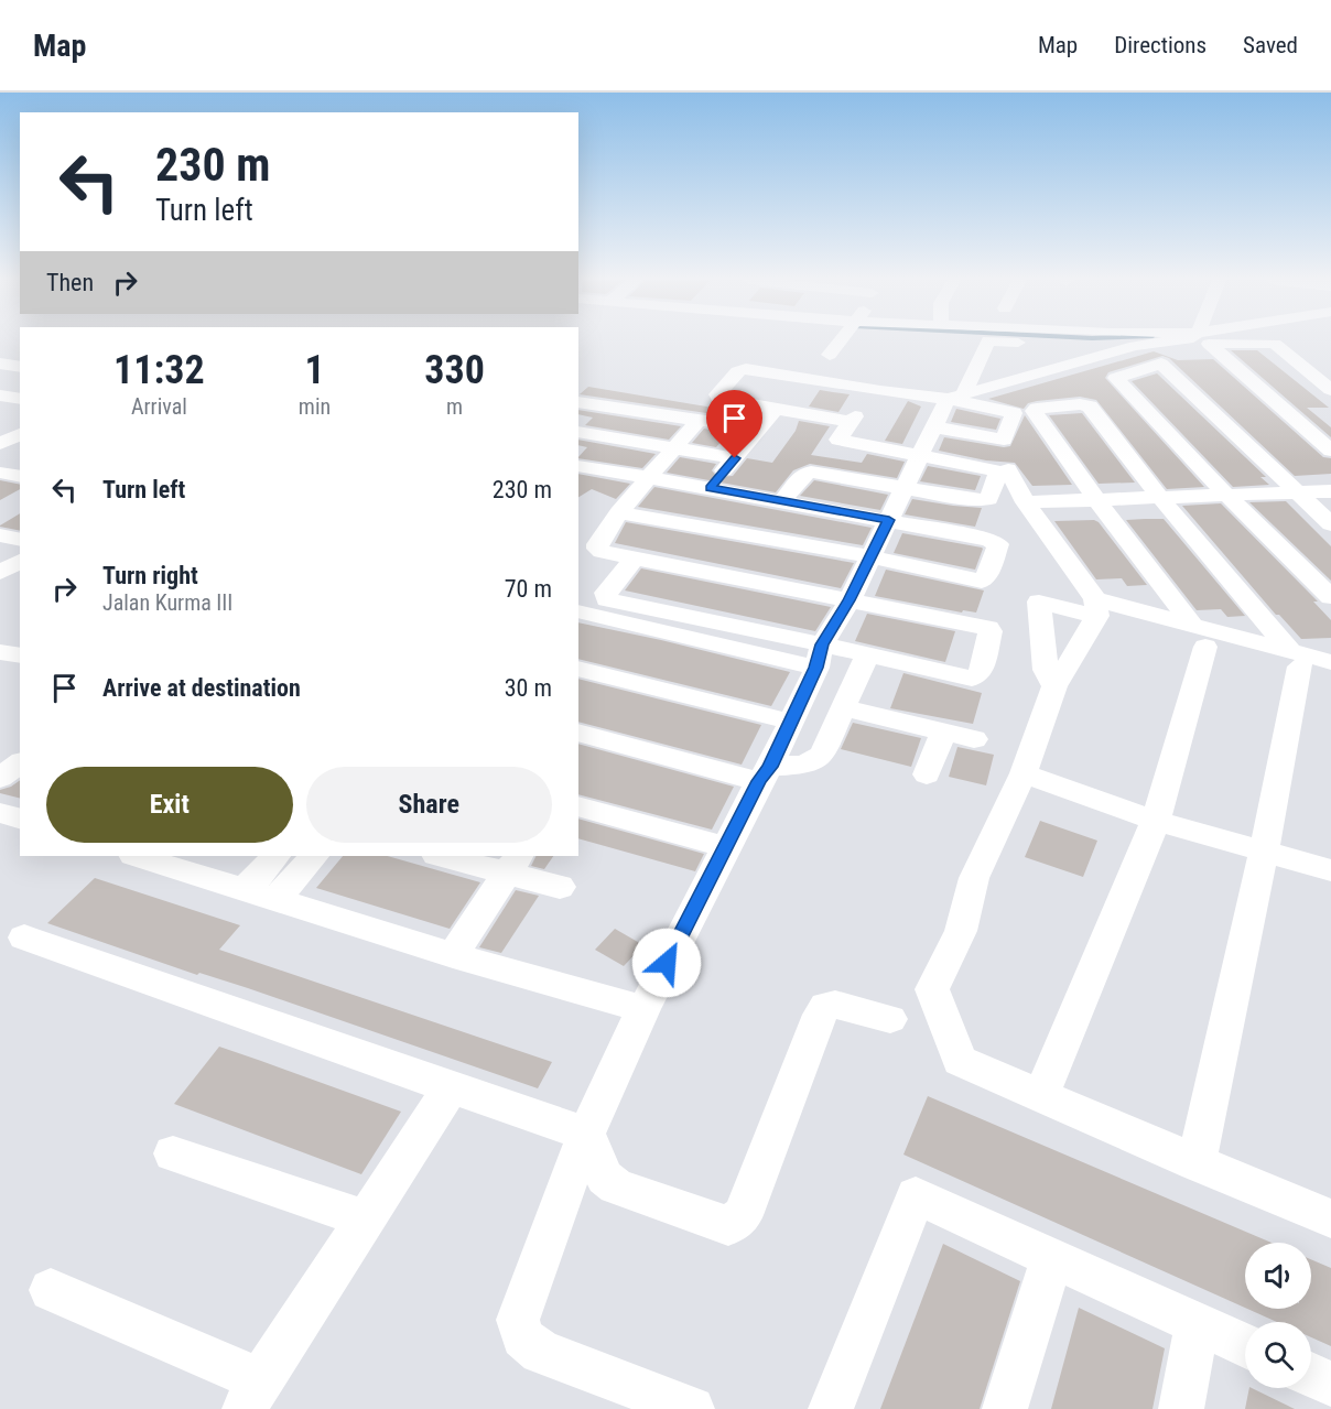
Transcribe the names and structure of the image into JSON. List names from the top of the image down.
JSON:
{
  "page": {
    "header": "Map",
    "nav": ["Map", "Directions", "Saved"],
    "turn": ["230 m", "Turn left"],
    "then": "Then",
    "eta": [
      "11:32",
      "Arrival",
      "1",
      "min",
      "330",
      "m"
    ],
    "list": [
      {
        "name": "Turn left",
        "value": "230 m"
      },
      {
        "name": "Turn right",
        "note": "Jalan Kurma III",
        "value": "70 m"
      },
      {
        "name": "Arrive at destination",
        "value": "30 m"
      }
    ],
    "buttons": ["Exit", "Share"]
  }
}
